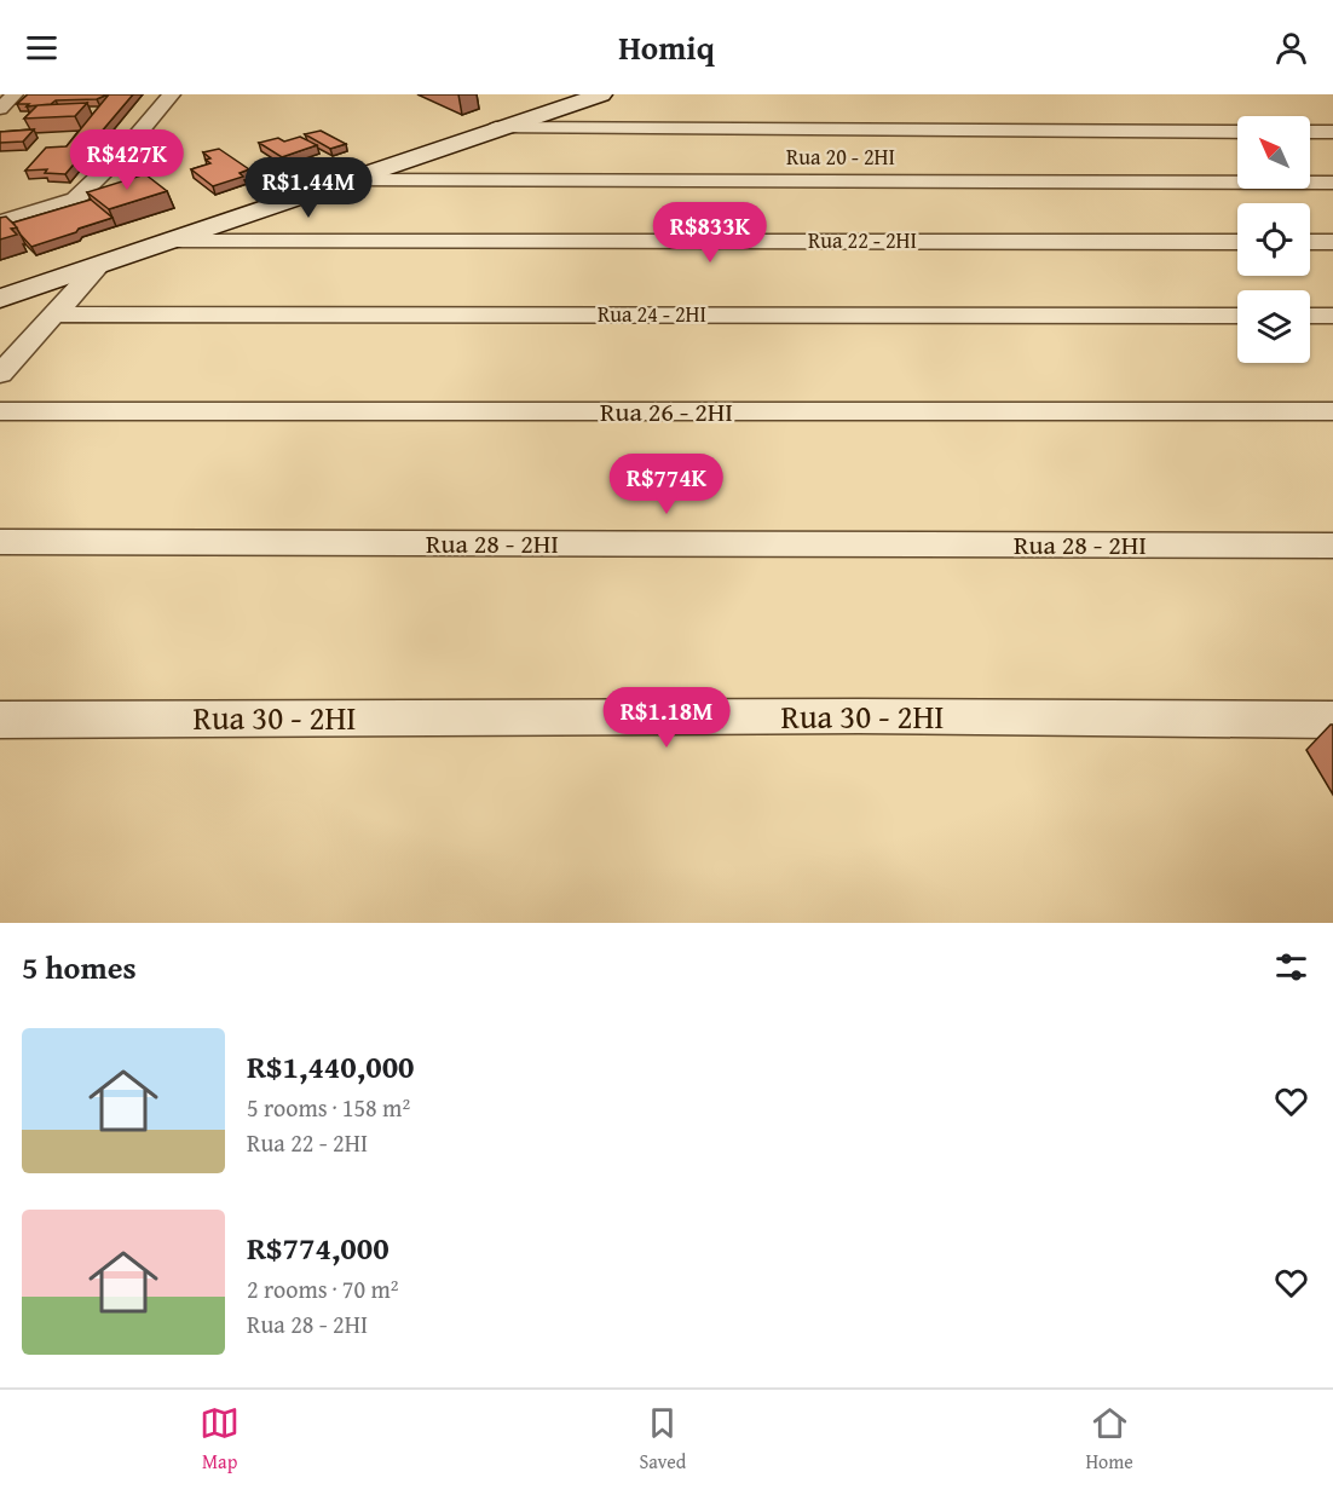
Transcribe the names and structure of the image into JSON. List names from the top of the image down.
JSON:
{
  "streets": {
    "street": [
      "Rua 20 - 2HI",
      "Rua 22 - 2HI",
      "Rua 24 - 2HI",
      "Rua 26 - 2HI",
      "Rua 28 - 2HI",
      "Rua 30 - 2HI"
    ]
  },
  "north": "top left",
  "page": {
    "header": "Homiq",
    "price": [
      "R$427K",
      "R$1.44M",
      "R$833K",
      "R$774K",
      "R$1.18M"
    ],
    "heading": "5 homes",
    "list": [
      {
        "name": "R$1,440,000",
        "note": "5 rooms · 158 m² · Rua 22 - 2HI"
      },
      {
        "name": "R$774,000",
        "note": "2 rooms · 70 m² · Rua 28 - 2HI"
      }
    ],
    "tabs": ["Map", "Saved", "Home"]
  }
}
